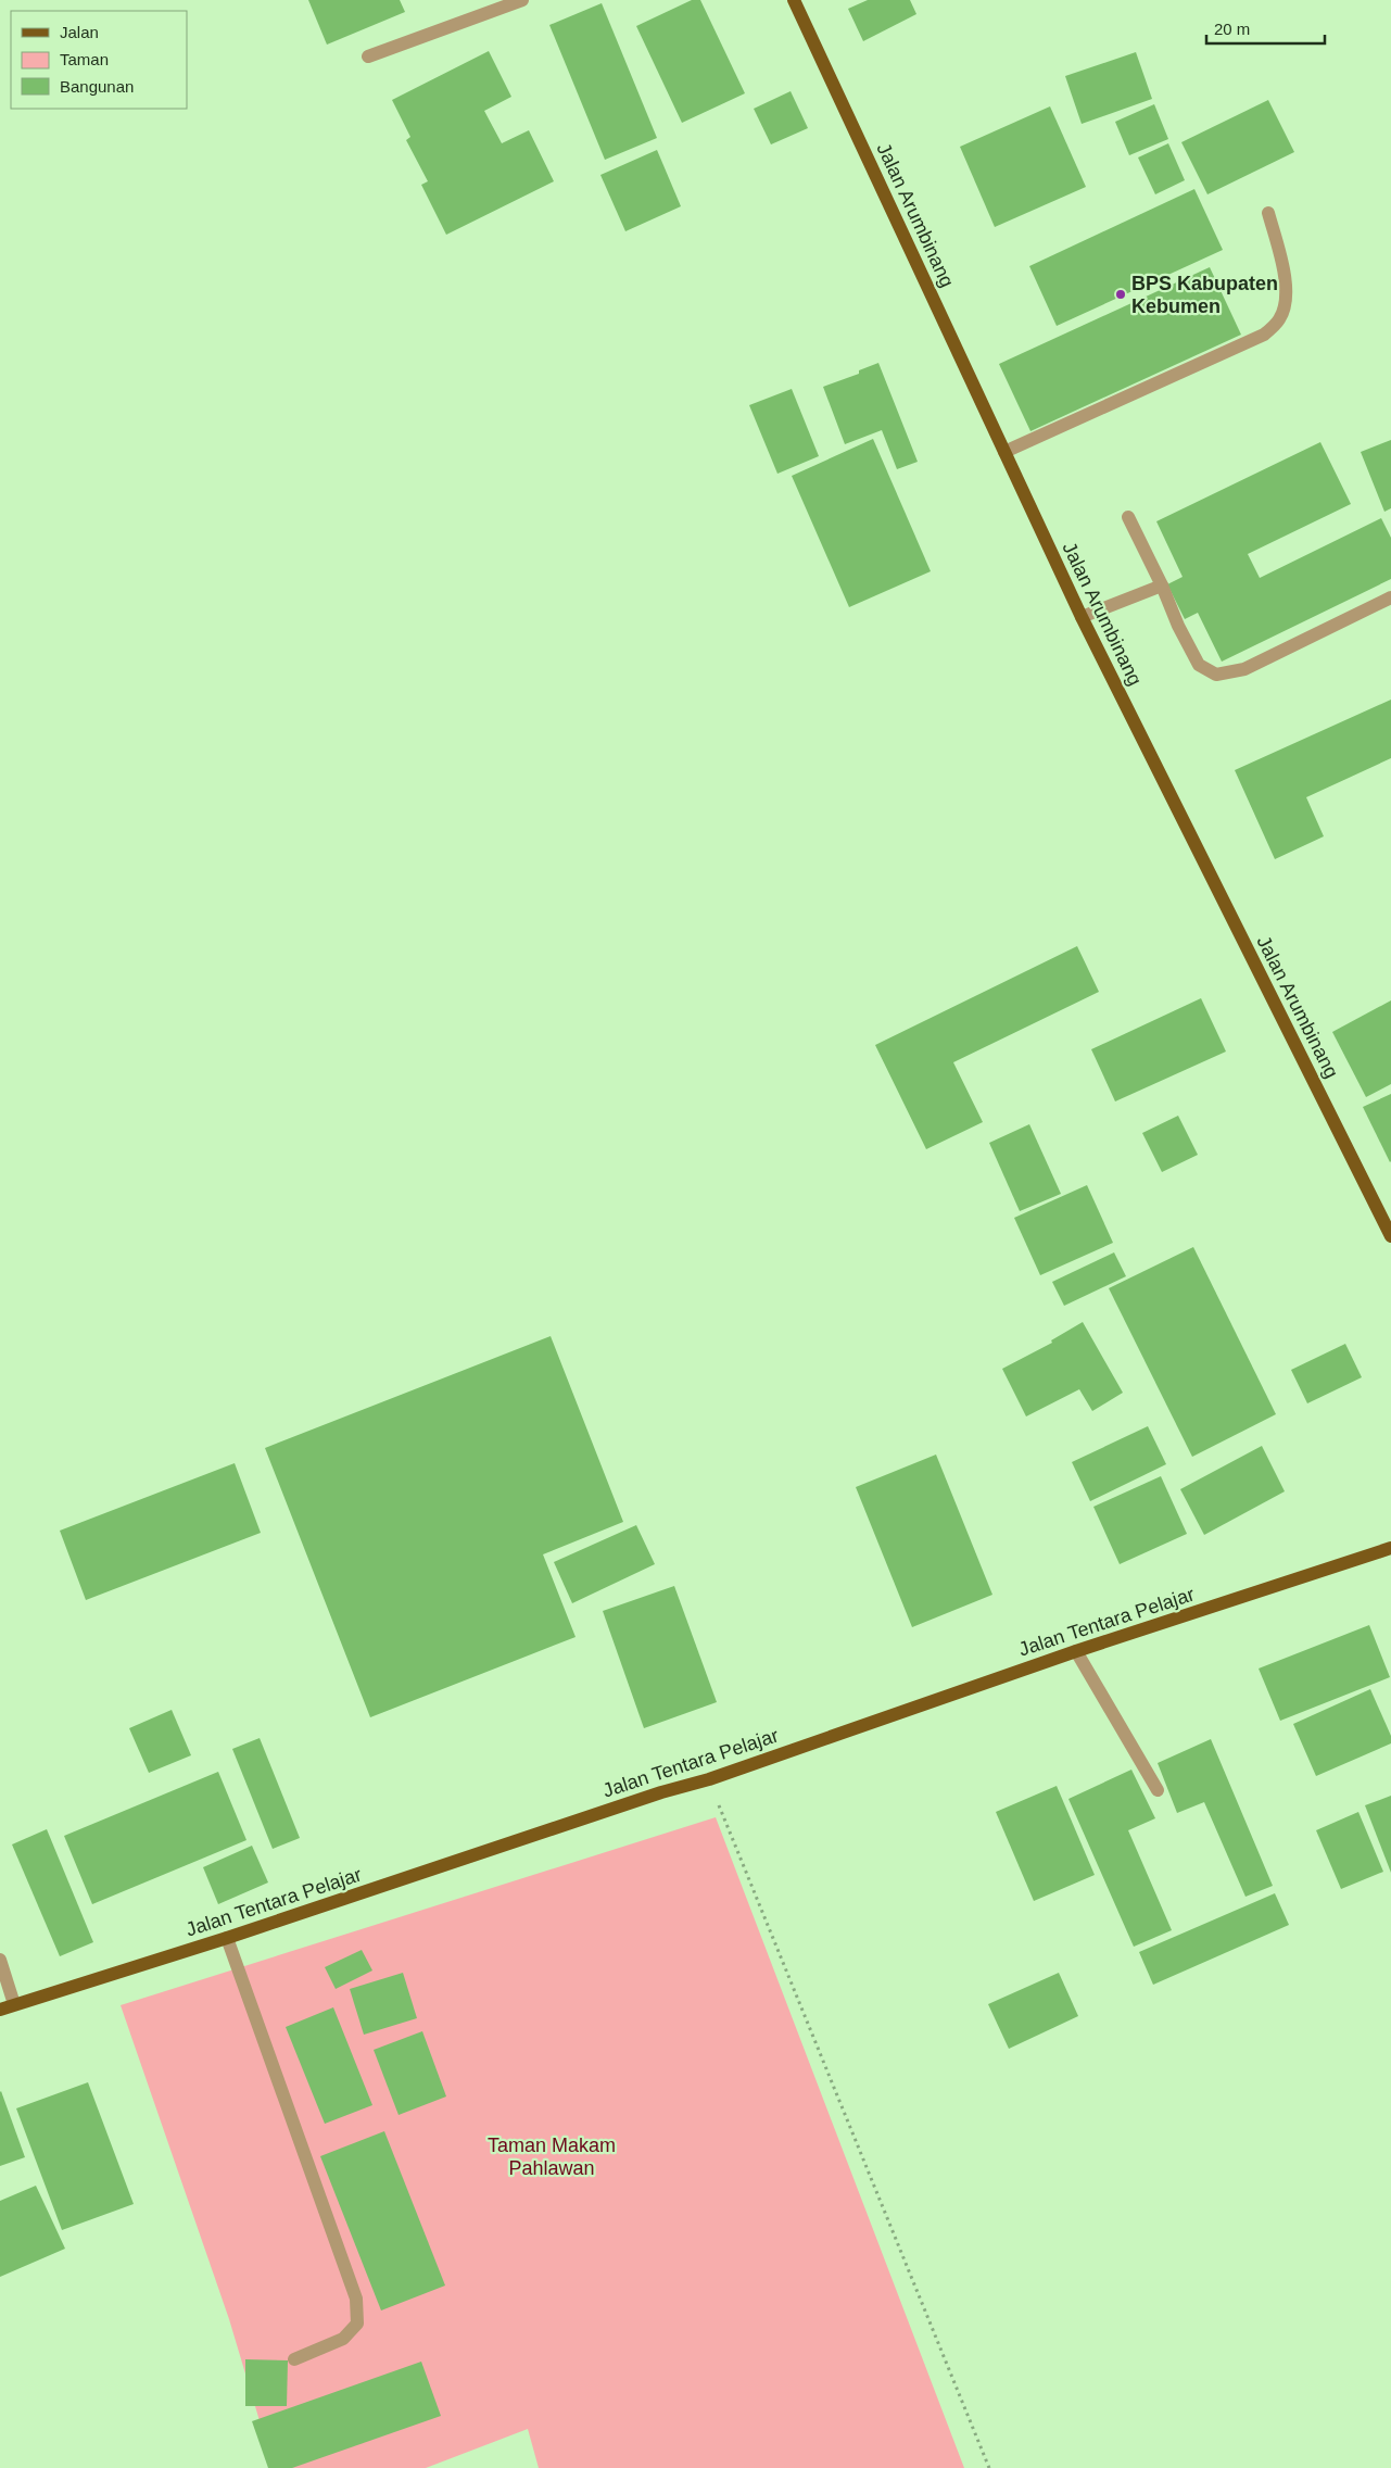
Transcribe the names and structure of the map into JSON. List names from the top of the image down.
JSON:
{
  "streets": {
    "main road": ["Jalan Arumbinang", "Jalan Tentara Pelajar"]
  },
  "parks": ["Taman Makam Pahlawan"],
  "places": ["BPS Kabupaten Kebumen"],
  "legend": ["Jalan", "Taman", "Bangunan"],
  "scale_bar": "20 m"
}
